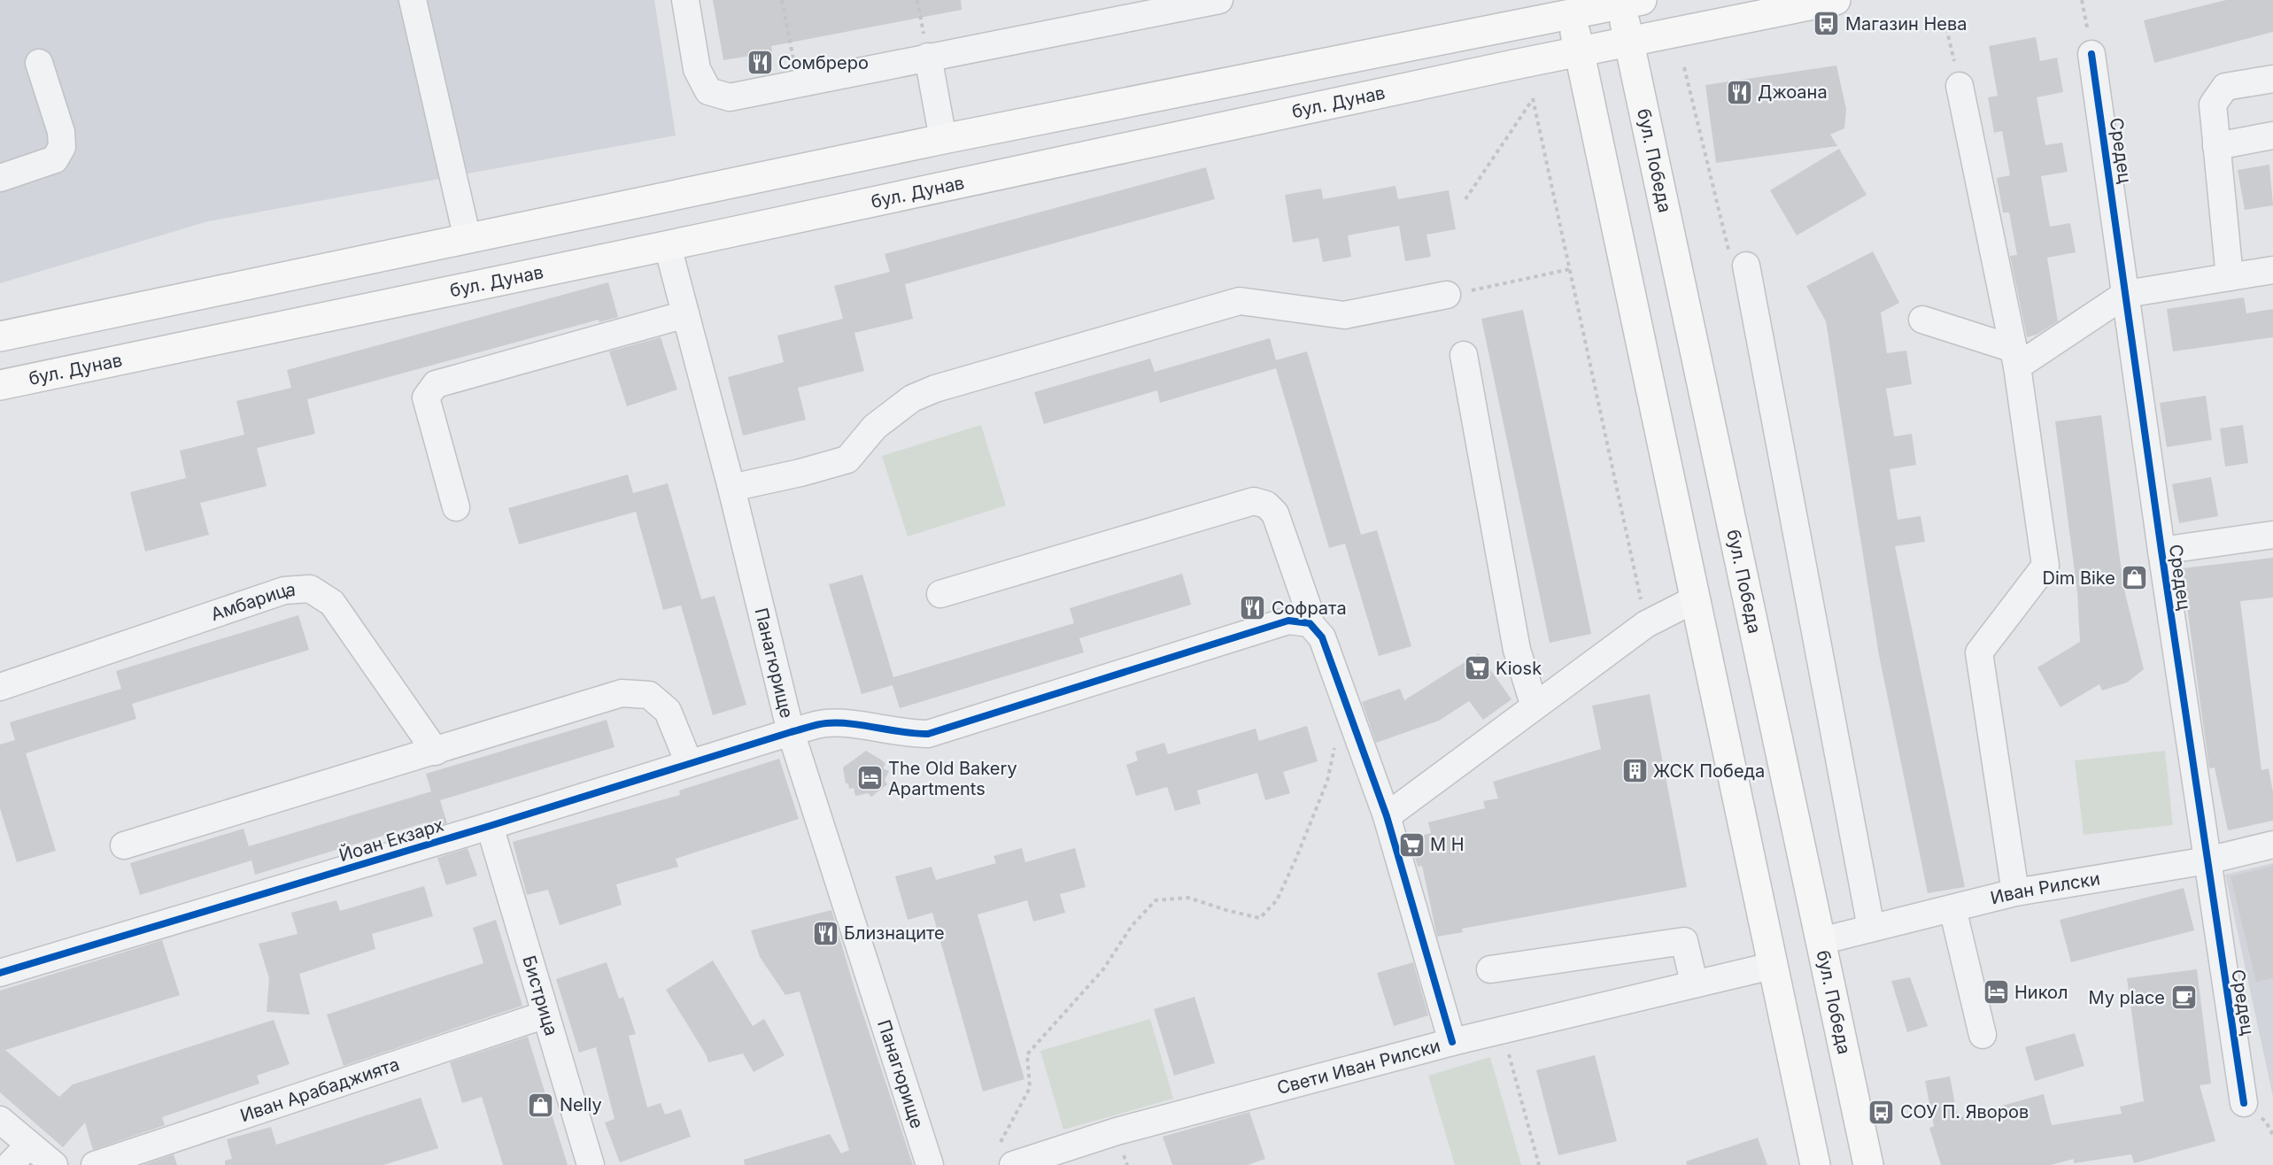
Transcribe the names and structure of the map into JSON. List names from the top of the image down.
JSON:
{
  "streets": {
    "main road": ["бул. Дунав", "бул. Победа"],
    "street": [
      "Средец",
      "Амбарица",
      "Панагюрище",
      "Йоан Екзарх",
      "Иван Рилски",
      "Бистрица",
      "Свети Иван Рилски",
      "Иван Арабаджията"
    ]
  },
  "crossings": [
    ["бул. Дунав", "бул. Победа"],
    ["бул. Дунав", "Панагюрище"],
    ["Средец", "Иван Рилски"],
    ["бул. Победа", "Иван Рилски"],
    ["Панагюрище", "Йоан Екзарх"],
    ["Йоан Екзарх", "Бистрица"],
    ["Бистрица", "Иван Арабаджията"]
  ],
  "places": {
    "bus stop": ["Магазин Нева", "СОУ П. Яворов"],
    "restaurant": [
      "Сомбреро",
      "Джоана",
      "Софрата",
      "Близнаците"
    ],
    "shop": ["Dim Bike", "Nelly"],
    "supermarket": ["Kiosk", "М Н"],
    "building": ["ЖСК Победа"],
    "hotel": ["The Old Bakery Apartments", "Никол"],
    "cafe": ["My place"]
  }
}
